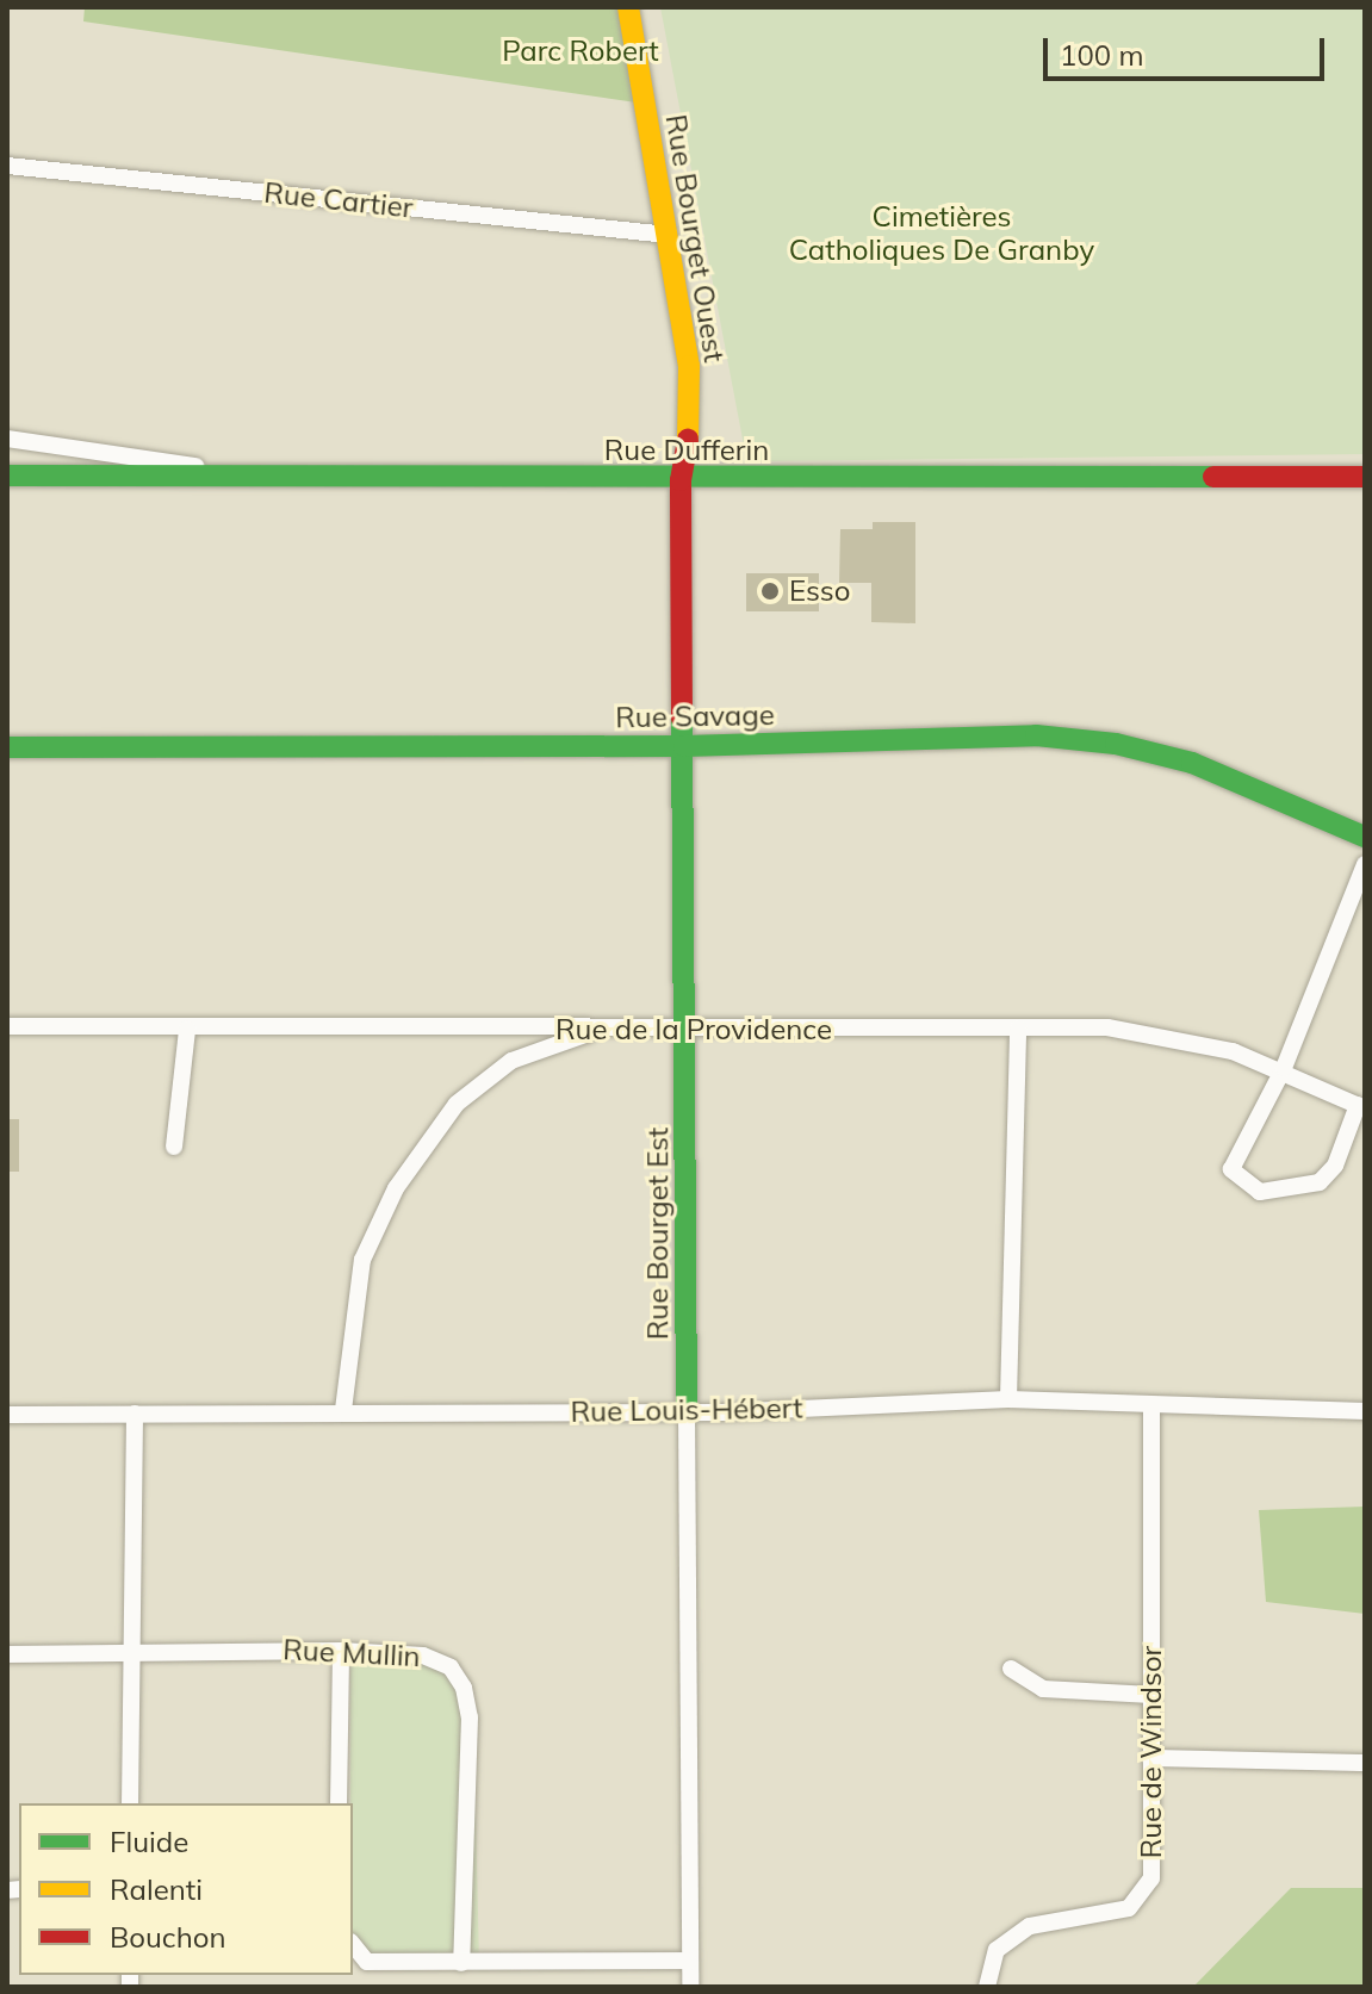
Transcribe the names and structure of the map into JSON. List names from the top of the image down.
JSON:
{
  "streets": {
    "street": [
      "Rue Cartier",
      "Rue Bourget Ouest",
      "Rue Dufferin",
      "Rue Savage",
      "Rue de la Providence",
      "Rue Bourget Est",
      "Rue Louis-Hébert",
      "Rue Mullin",
      "Rue de Windsor"
    ]
  },
  "crossings": [
    ["Rue Cartier", "Rue Bourget Ouest"],
    ["Rue Bourget Ouest", "Rue Dufferin"],
    ["Rue Bourget Ouest", "Rue Bourget Est"],
    ["Rue Dufferin", "Rue Bourget Est"],
    ["Rue Savage", "Rue Bourget Est"],
    ["Rue de la Providence", "Rue Bourget Est"],
    ["Rue Bourget Est", "Rue Louis-Hébert"],
    ["Rue Louis-Hébert", "Rue de Windsor"]
  ],
  "parks": ["Parc Robert", "Cimetières Catholiques De Granby"],
  "places": ["Esso"],
  "legend": ["Fluide", "Ralenti", "Bouchon"],
  "scale_bar": "100 m"
}
